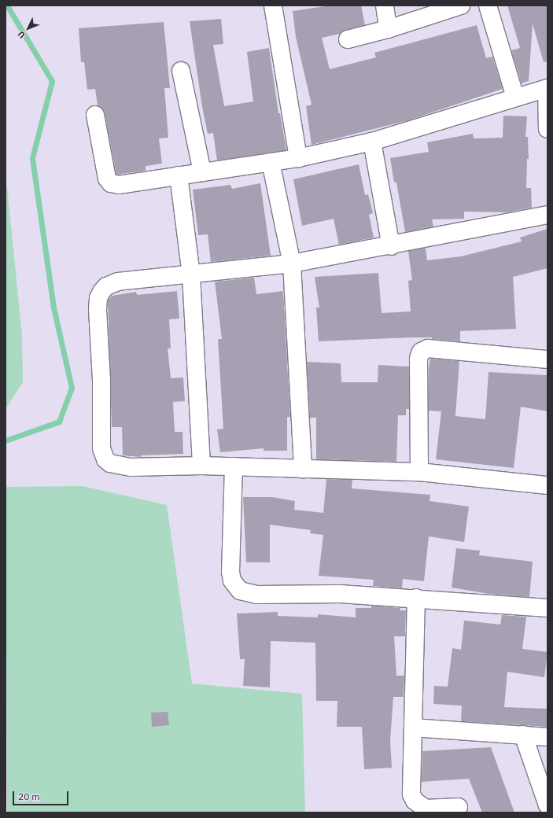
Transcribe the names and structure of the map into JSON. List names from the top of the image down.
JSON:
{
  "scale_bar": "20 m",
  "north": "bottom left"
}
